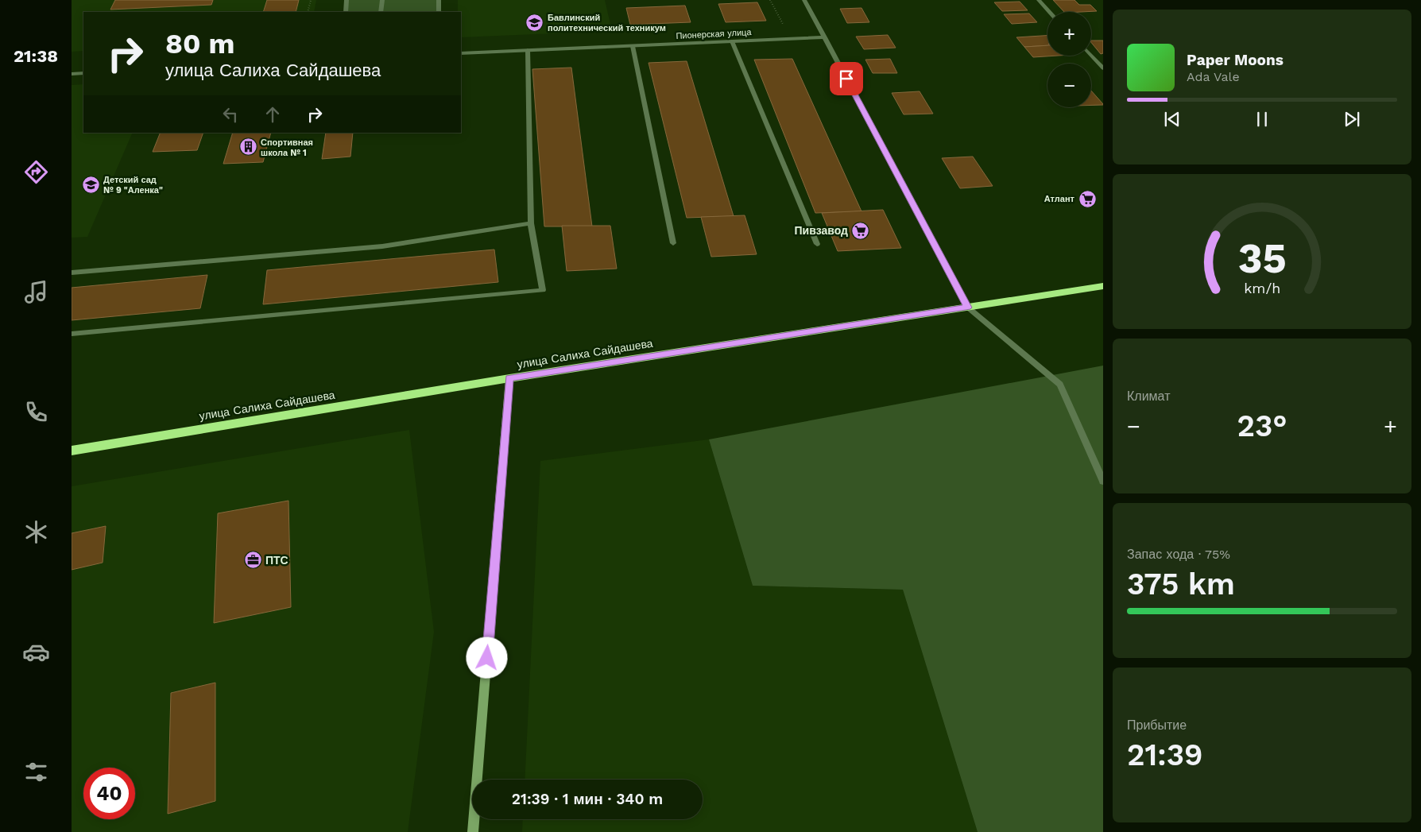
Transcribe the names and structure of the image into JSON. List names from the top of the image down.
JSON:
{
  "streets": {
    "highway": ["улица Салиха Сайдашева"],
    "street": ["Пионерская улица"]
  },
  "places": {
    "school or university": ["Бавлинский политехнический техникум", "Детский сад № 9 \"Аленка\""],
    "building": ["Спортивная школа № 1"],
    "supermarket": ["Атлант", "Пивзавод"],
    "office": ["ПТС"]
  },
  "page": {
    "tabs": "21:38",
    "map_buttons": ["+", "−"],
    "turn": ["80 m", "улица Салиха Сайдашева"],
    "song": ["Paper Moons", "Ada Vale"],
    "tile": [
      "Климат",
      ["Запас хода · 75%", "375 km"],
      ["Прибытие", "21:39"]
    ],
    "heat": ["−", "23°", "+"],
    "limit": "40",
    "trip": "21:39 · 1 мин · 340 m",
    "gauge": ["35", "km/h"]
  }
}
